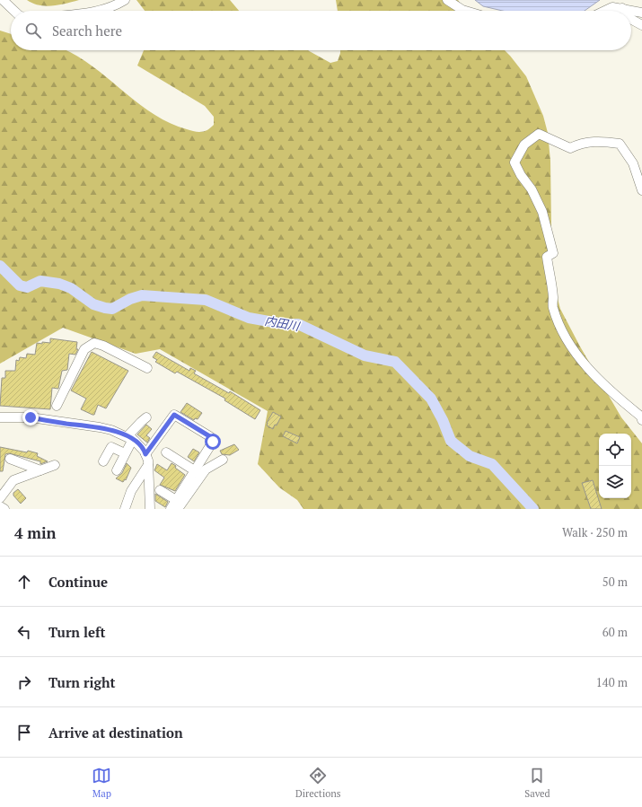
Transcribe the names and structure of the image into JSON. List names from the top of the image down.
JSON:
{
  "water": ["内田川"],
  "page": {
    "search": "Search here",
    "heading": ["4 min", "Walk · 250 m"],
    "list": [
      ["Continue", "50 m"],
      ["Turn left", "60 m"],
      ["Turn right", "140 m"],
      "Arrive at destination"
    ],
    "nav": ["Map", "Directions", "Saved"]
  }
}
